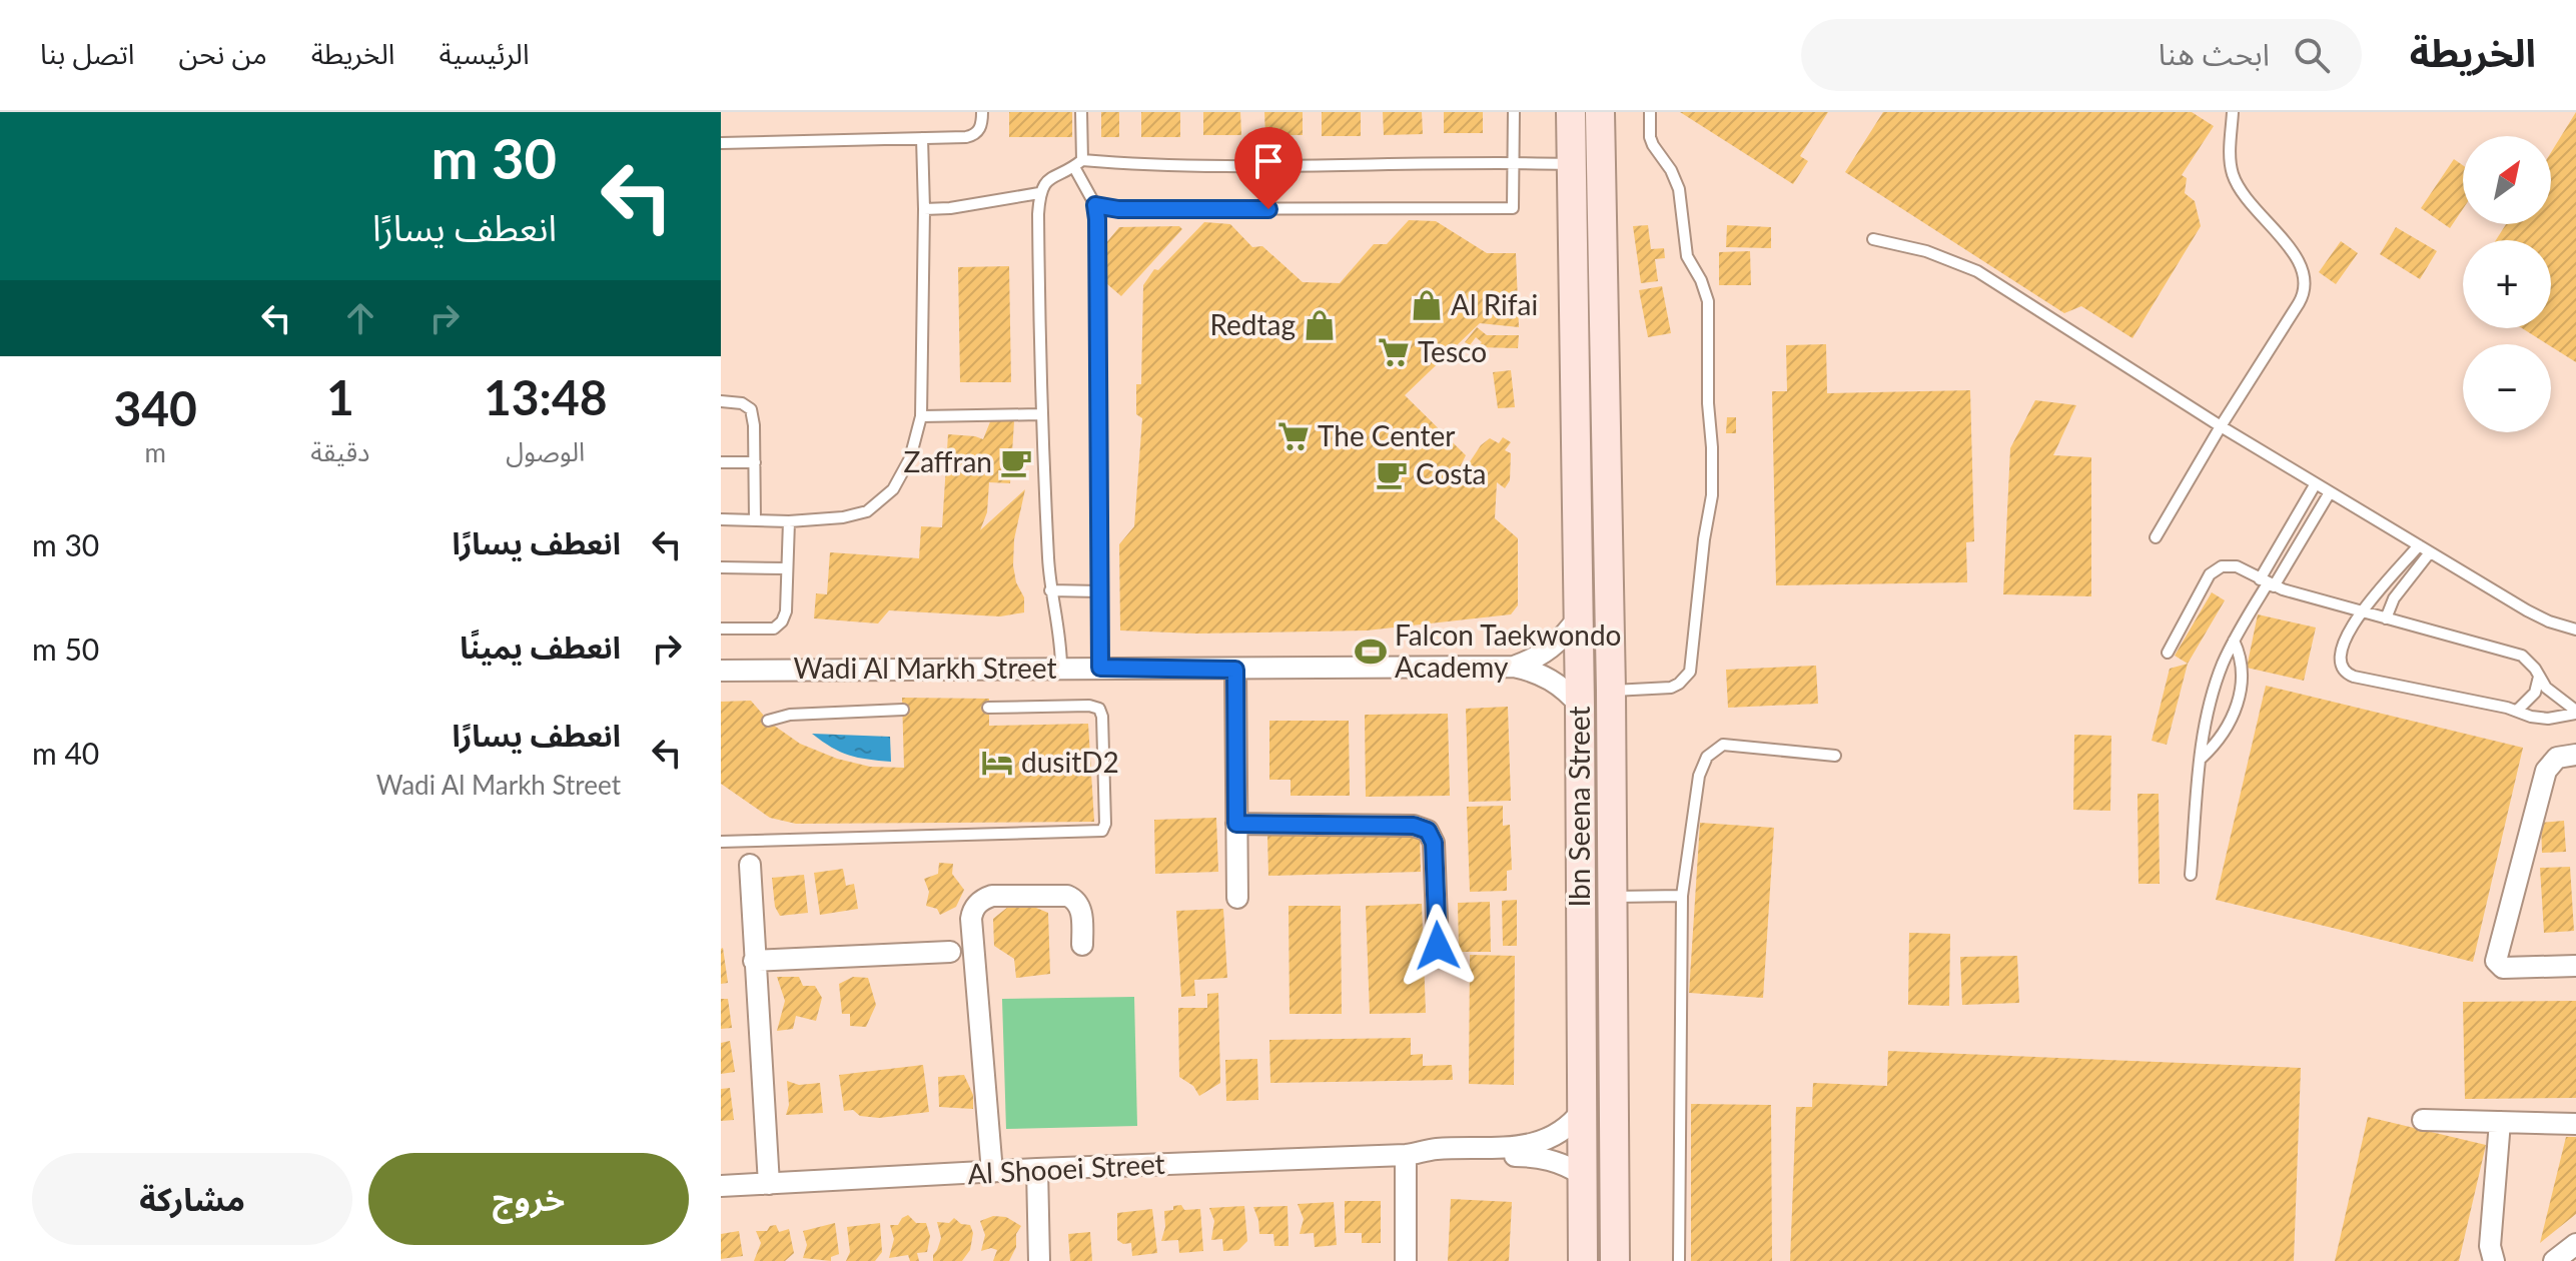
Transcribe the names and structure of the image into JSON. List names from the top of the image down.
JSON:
{
  "streets": {
    "street": ["Wadi Al Markh Street", "Ibn Seena Street", "Al Shooei Street"]
  },
  "crossings": [
    ["Wadi Al Markh Street", "Ibn Seena Street"],
    ["Ibn Seena Street", "Al Shooei Street"]
  ],
  "places": {
    "shop": ["Al Rifai", "Redtag"],
    "supermarket": ["Tesco", "The Center"],
    "cafe": ["Zaffran", "Costa"],
    "sports": ["Falcon Taekwondo Academy"],
    "hotel": ["dusitD2"]
  },
  "north": "top right",
  "page": {
    "header": "الخريطة",
    "search": "ابحث هنا",
    "nav": [
      "الرئيسية",
      "الخريطة",
      "من نحن",
      "اتصل بنا"
    ],
    "turn": ["30 m", "انعطف يسارًا"],
    "map_buttons": ["+", "−"],
    "eta": [
      "13:48",
      "الوصول",
      "1",
      "دقيقة",
      "340",
      "m"
    ],
    "list": [
      {
        "name": "انعطف يسارًا",
        "value": "30 m"
      },
      {
        "name": "انعطف يمينًا",
        "value": "50 m"
      },
      {
        "name": "انعطف يسارًا",
        "note": "Wadi Al Markh Street",
        "value": "40 m"
      }
    ],
    "buttons": ["خروج", "مشاركة"]
  }
}
